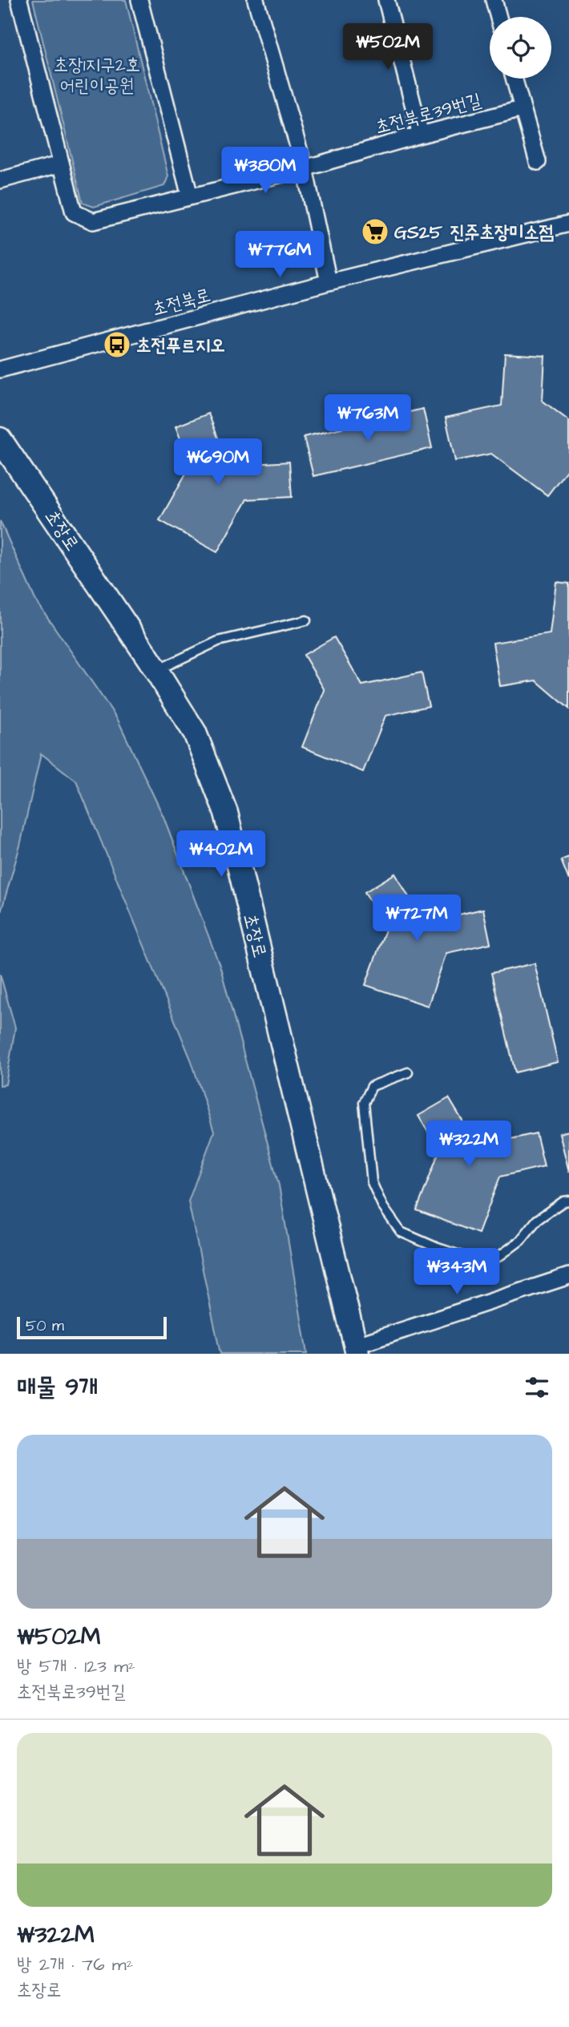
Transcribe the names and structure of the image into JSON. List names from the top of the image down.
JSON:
{
  "streets": {
    "street": ["초전북로39번길", "초전북로", "초장로"]
  },
  "parks": ["초장1지구2호 어린이공원"],
  "places": {
    "supermarket": ["GS25 진주초장미소점"],
    "bus stop": ["초전푸르지오"]
  },
  "scale_bar": "50 m",
  "page": {
    "price": [
      "₩502M",
      "₩380M",
      "₩776M",
      "₩763M",
      "₩690M",
      "₩402M",
      "₩727M",
      "₩322M",
      "₩343M"
    ],
    "scale": "50 m",
    "heading": "매물 9개",
    "list": [
      {
        "name": "₩502M",
        "note": "방 5개 · 123 m² · 초전북로39번길"
      },
      {
        "name": "₩322M",
        "note": "방 2개 · 76 m² · 초장로"
      }
    ]
  }
}
